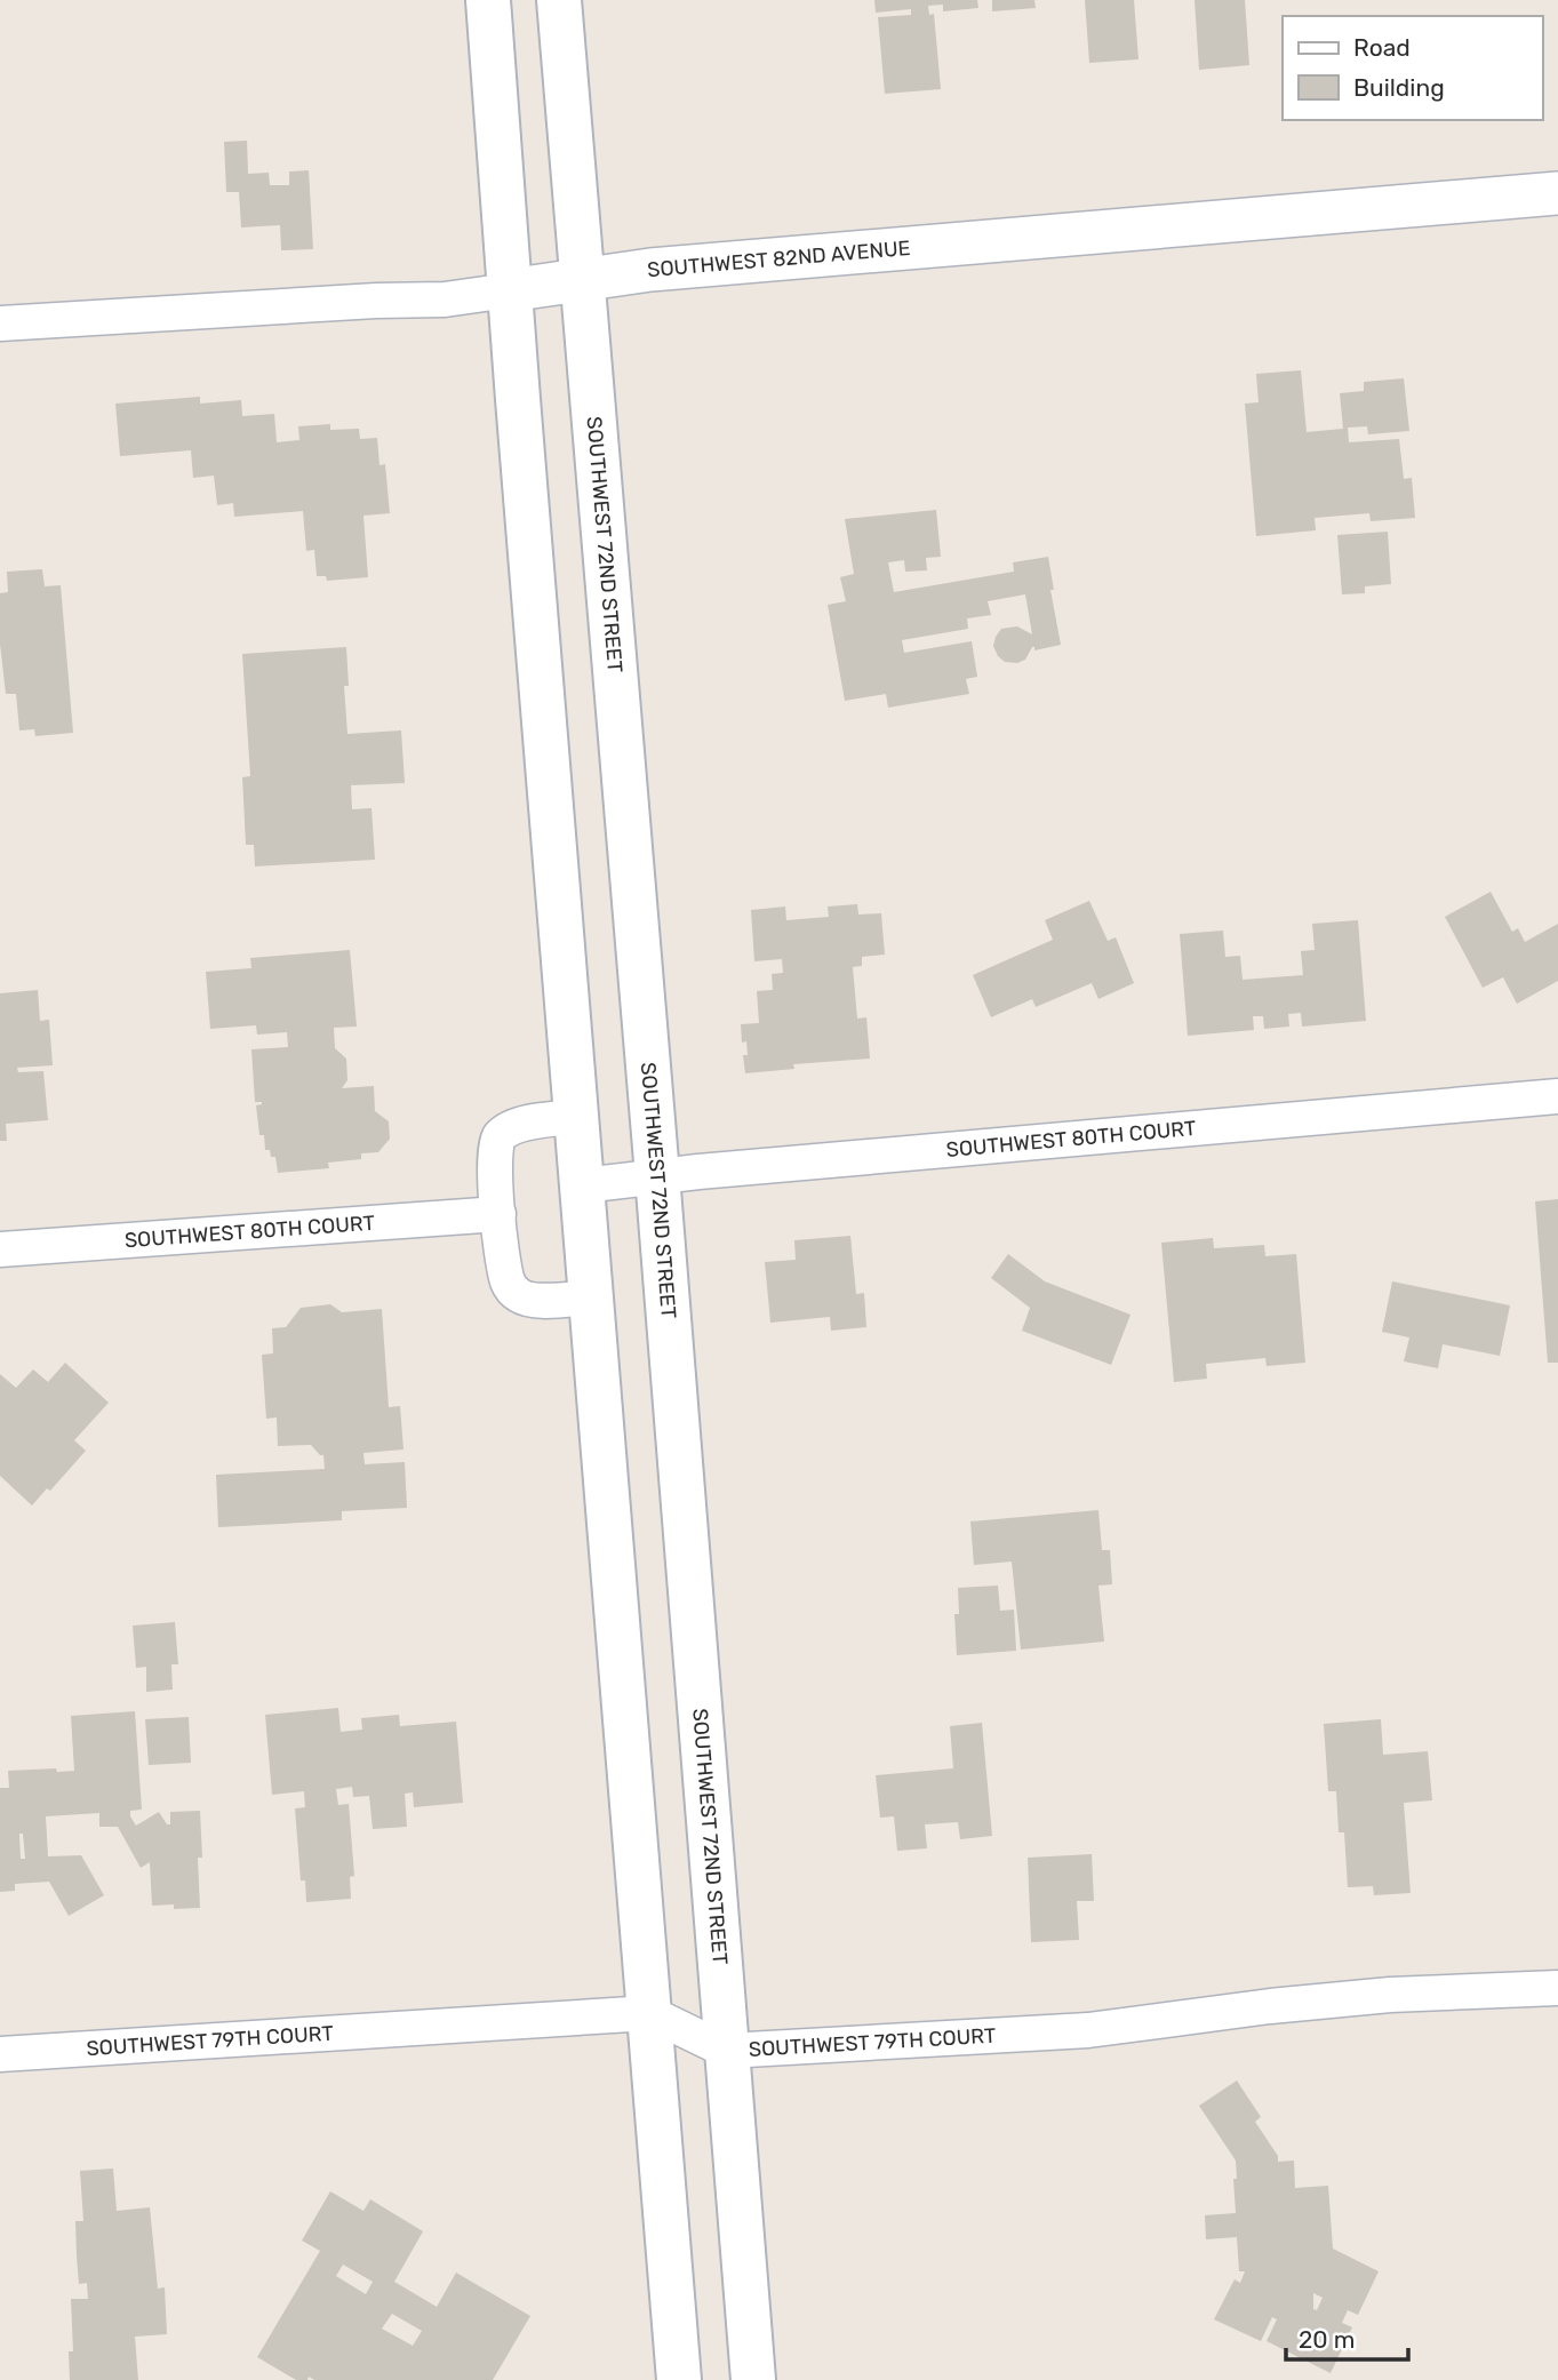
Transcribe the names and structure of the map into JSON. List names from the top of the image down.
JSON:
{
  "streets": {
    "main road": ["SOUTHWEST 72ND STREET"],
    "street": ["SOUTHWEST 82ND AVENUE", "SOUTHWEST 80TH COURT", "SOUTHWEST 79TH COURT"]
  },
  "crossings": [
    ["SOUTHWEST 82ND AVENUE", "SOUTHWEST 72ND STREET"],
    ["SOUTHWEST 72ND STREET", "SOUTHWEST 80TH COURT"],
    ["SOUTHWEST 72ND STREET", "SOUTHWEST 79TH COURT"]
  ],
  "legend": ["Road", "Building"],
  "scale_bar": "20 m"
}
